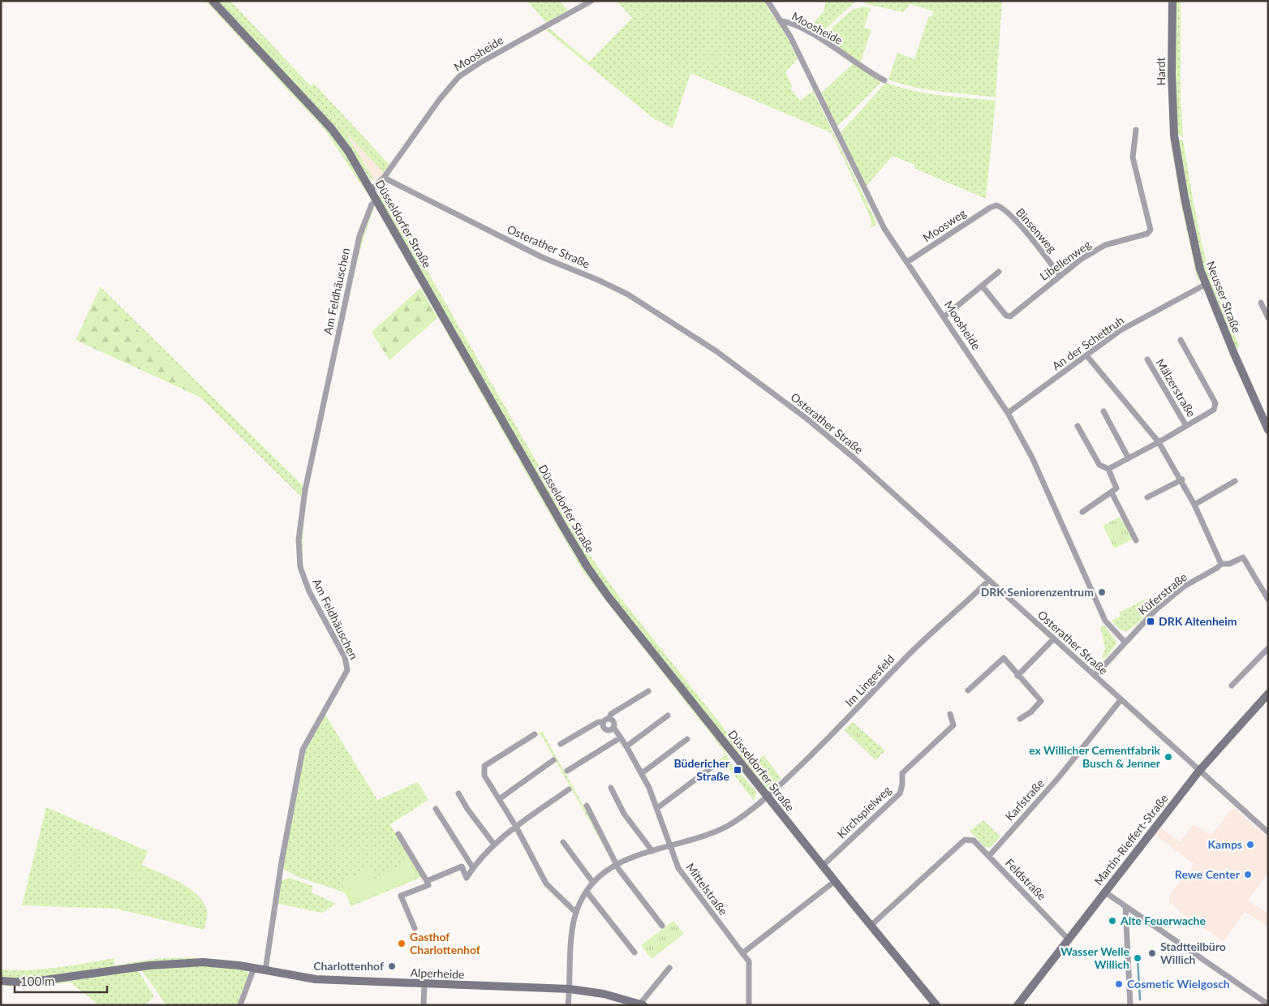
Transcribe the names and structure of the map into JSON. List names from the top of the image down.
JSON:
{
  "streets": {
    "street": [
      "Moosheide",
      "Hardt",
      "Düsseldorfer Straße",
      "Moosweg",
      "Binsenweg",
      "Osterather Straße",
      "Libellenweg",
      "Am Feldhäuschen",
      "Neusser Straße",
      "An der Schettruh",
      "Mälzerstraße",
      "Küferstraße",
      "Im Lingesfeld",
      "Karlstraße",
      "Kirchspielweg",
      "Martin-Rieffert-Straße",
      "Feldstraße",
      "Mittelstraße",
      "Alperheide"
    ]
  },
  "crossings": [
    ["Moosheide", "Düsseldorfer Straße"],
    ["Moosheide", "Moosweg"],
    ["Moosheide", "Osterather Straße"],
    ["Moosheide", "An der Schettruh"],
    ["Moosheide", "Küferstraße"],
    ["Hardt", "Neusser Straße"],
    ["Düsseldorfer Straße", "Am Feldhäuschen"],
    ["Düsseldorfer Straße", "Im Lingesfeld"],
    ["Düsseldorfer Straße", "Kirchspielweg"],
    ["Düsseldorfer Straße", "Feldstraße"],
    ["Moosweg", "Binsenweg"],
    ["Binsenweg", "Libellenweg"],
    ["Osterather Straße", "Küferstraße"],
    ["Osterather Straße", "Im Lingesfeld"],
    ["Osterather Straße", "Karlstraße"],
    ["Osterather Straße", "Martin-Rieffert-Straße"],
    ["Am Feldhäuschen", "Alperheide"],
    ["Neusser Straße", "An der Schettruh"],
    ["Karlstraße", "Feldstraße"],
    ["Martin-Rieffert-Straße", "Feldstraße"]
  ],
  "places": {
    "other": [
      "DRK Seniorenzentrum",
      "ex Willicher Cementfabrik Busch & Jenner",
      "Kamps",
      "Rewe Center",
      "Alte Feuerwache",
      "Gasthof Charlottenhof",
      "Stadtteilbüro Willich",
      "Wasser Welle Willich",
      "Charlottenhof",
      "Cosmetic Wielgosch"
    ],
    "transit": ["DRK Altenheim", "Büdericher Straße"]
  },
  "scale_bar": "100 m"
}
